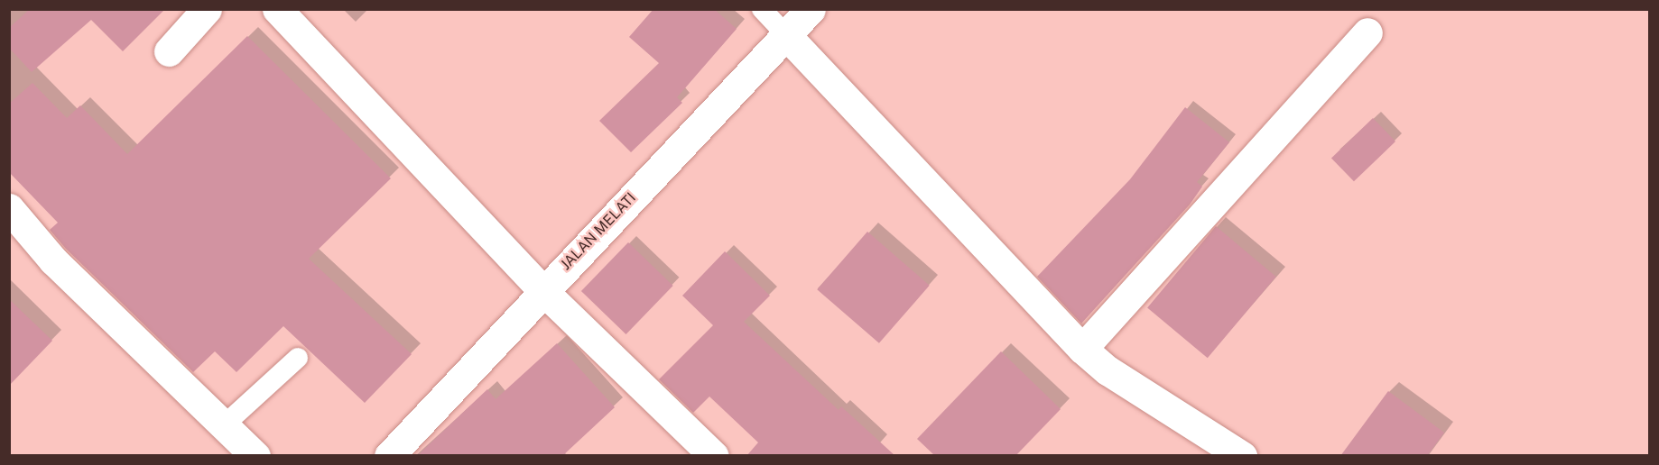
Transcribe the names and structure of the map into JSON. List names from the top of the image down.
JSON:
{
  "streets": {
    "street": ["JALAN MELATI"]
  }
}
